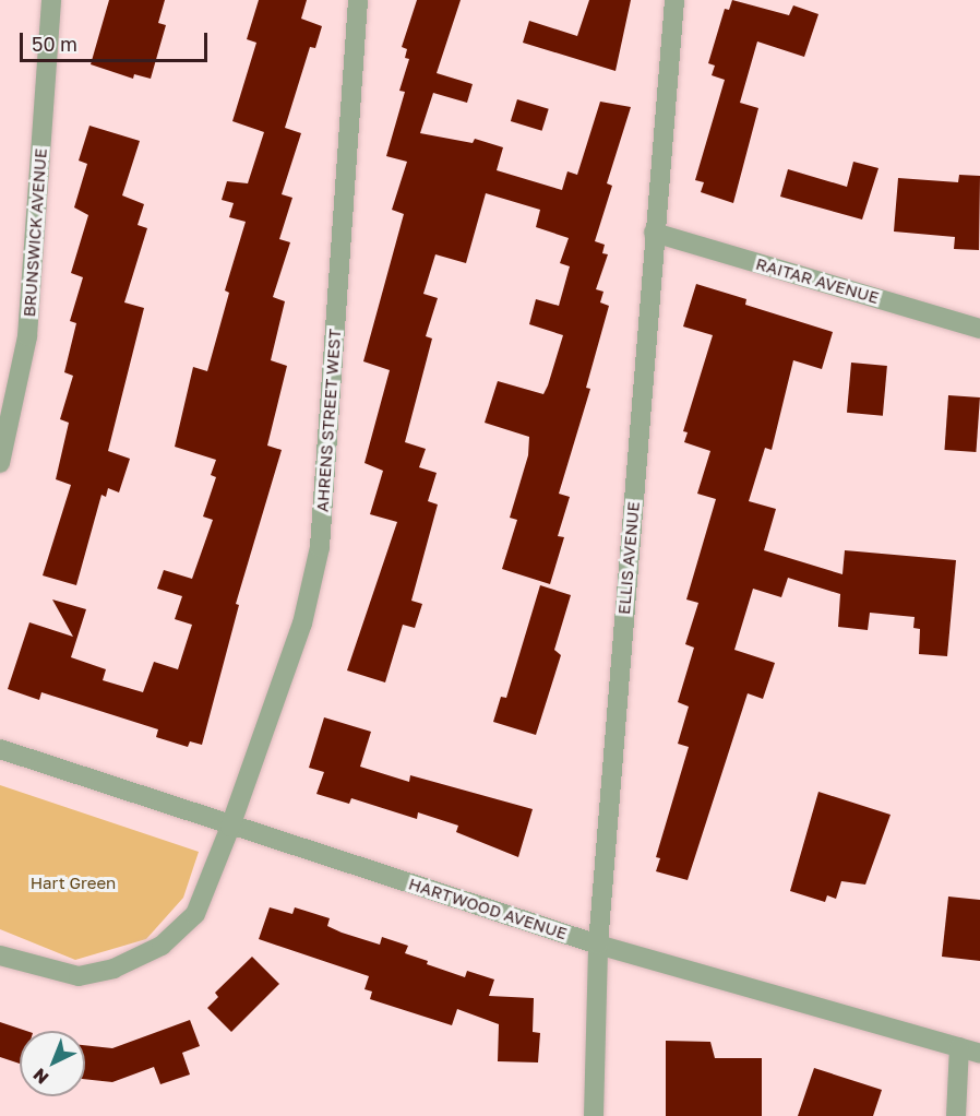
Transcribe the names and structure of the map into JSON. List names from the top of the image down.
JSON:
{
  "streets": {
    "street": [
      "BRUNSWICK AVENUE",
      "RAITAR AVENUE",
      "AHRENS STREET WEST",
      "ELLIS AVENUE",
      "HARTWOOD AVENUE"
    ]
  },
  "crossings": [
    ["RAITAR AVENUE", "ELLIS AVENUE"],
    ["AHRENS STREET WEST", "HARTWOOD AVENUE"],
    ["ELLIS AVENUE", "HARTWOOD AVENUE"]
  ],
  "parks": ["Hart Green"],
  "scale_bar": "50 m",
  "north": "bottom left"
}
